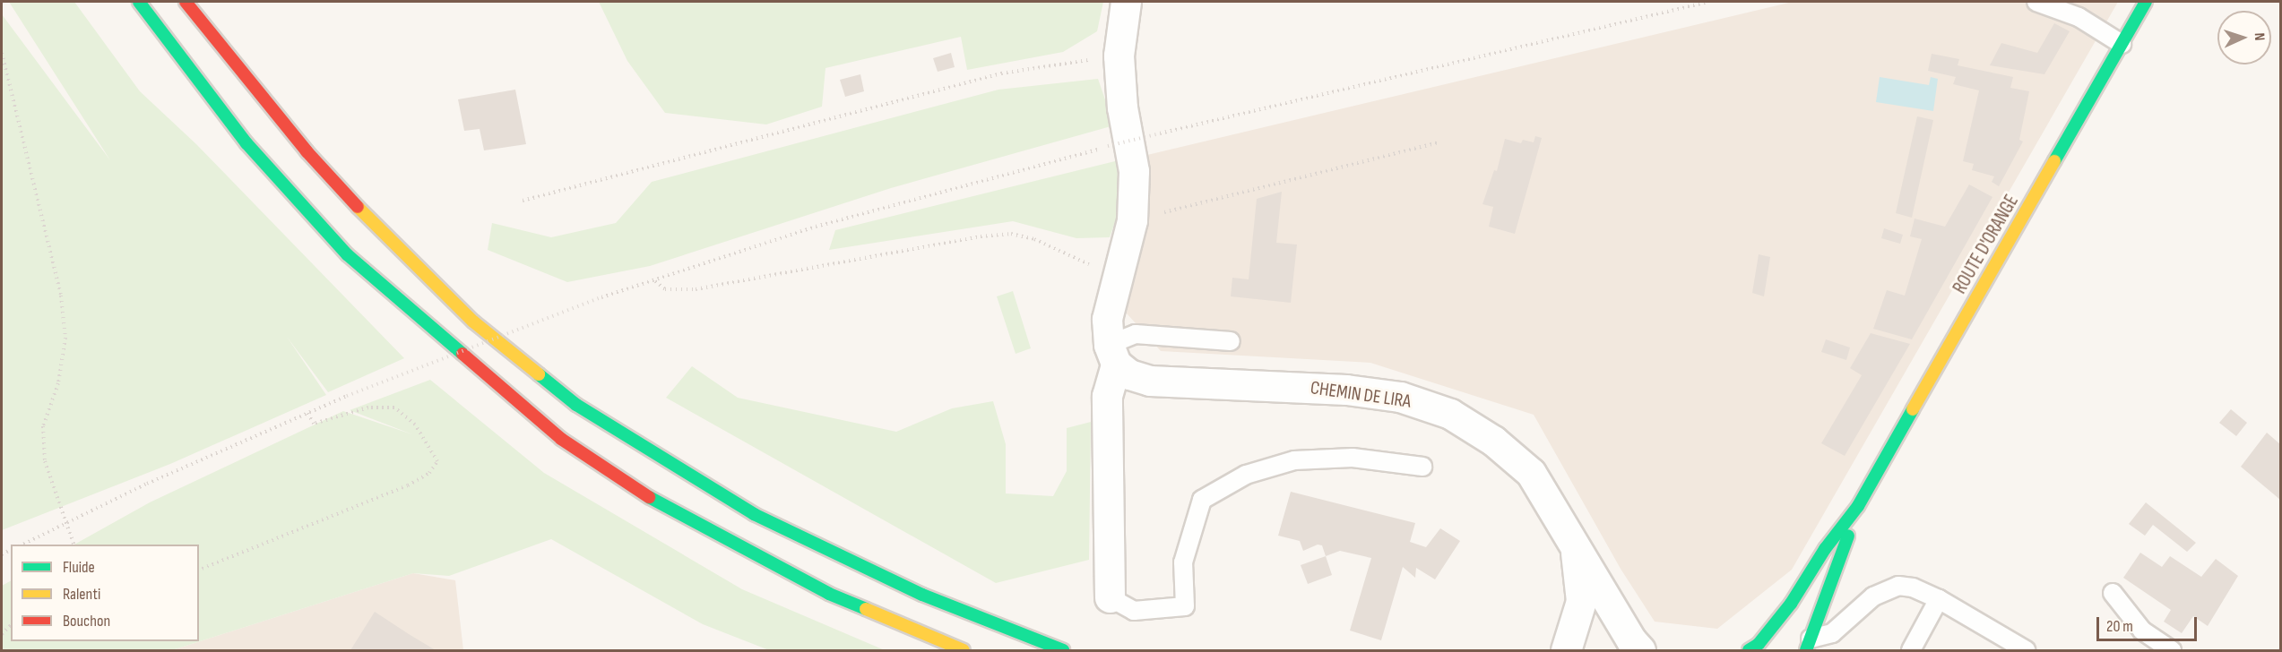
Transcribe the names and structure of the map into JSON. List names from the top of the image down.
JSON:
{
  "streets": {
    "main road": ["ROUTE D'ORANGE"],
    "street": ["CHEMIN DE LIRA"]
  },
  "legend": ["Fluide", "Ralenti", "Bouchon"],
  "scale_bar": "20 m",
  "north": "right"
}
